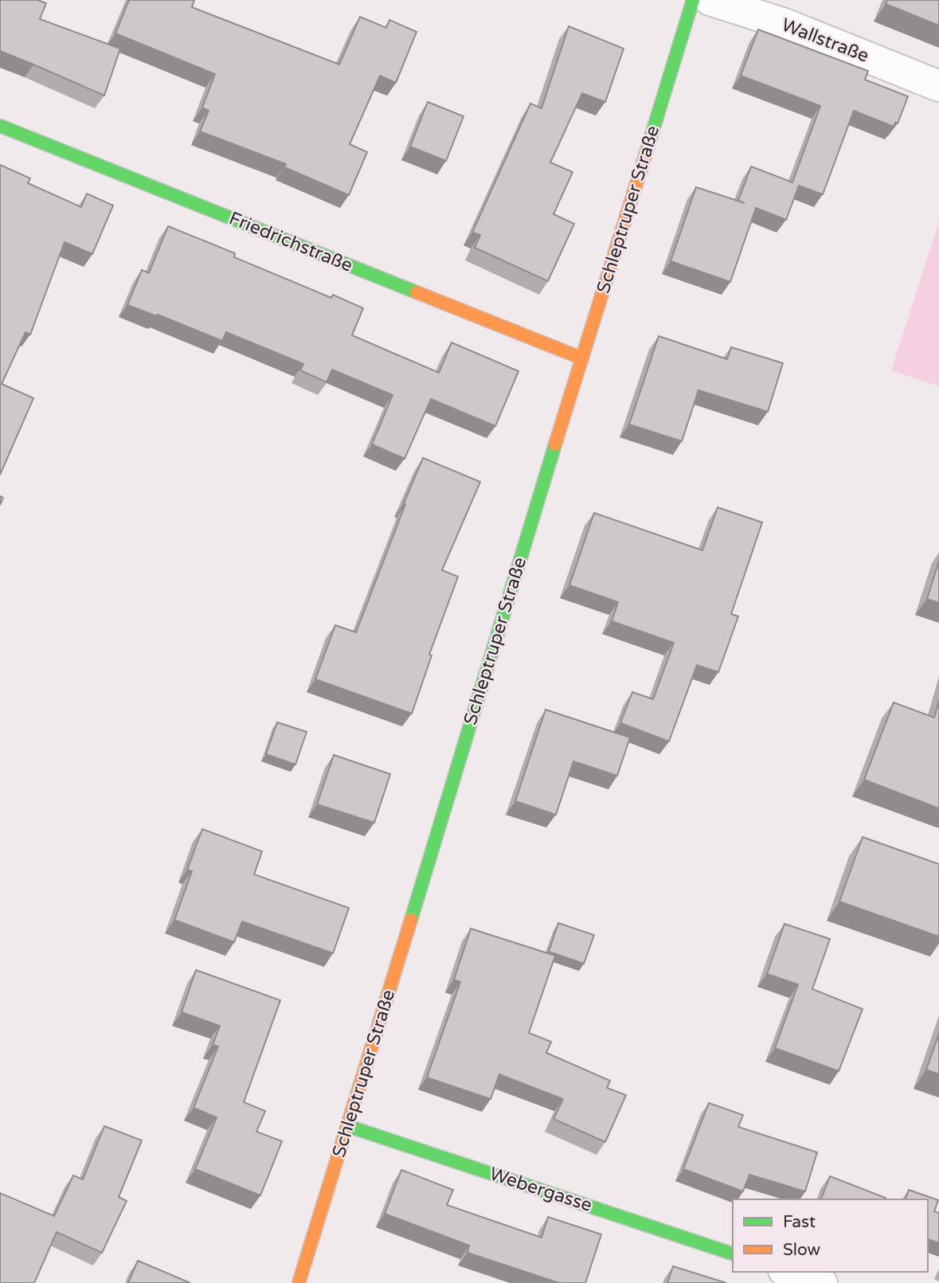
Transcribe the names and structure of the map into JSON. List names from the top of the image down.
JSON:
{
  "streets": {
    "street": [
      "Wallstraße",
      "Schleptruper Straße",
      "Friedrichstraße",
      "Webergasse"
    ]
  },
  "crossings": [
    ["Schleptruper Straße", "Friedrichstraße"],
    ["Schleptruper Straße", "Webergasse"]
  ],
  "legend": ["Fast", "Slow"]
}
